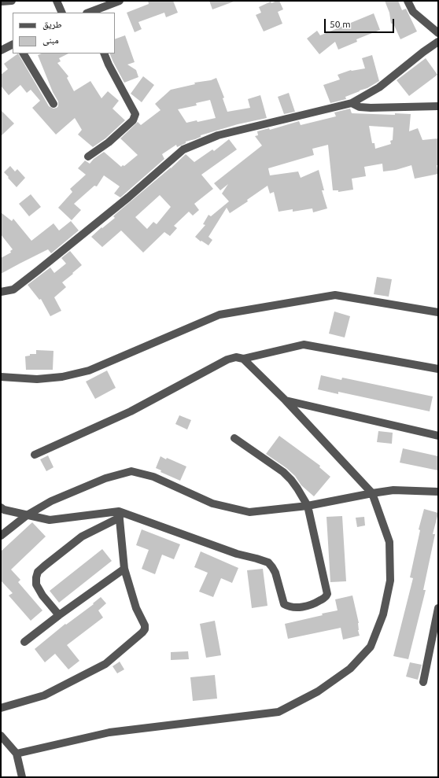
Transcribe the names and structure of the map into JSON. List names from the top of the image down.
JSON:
{
  "legend": ["طريق", "مبنى"],
  "scale_bar": "50 m"
}
